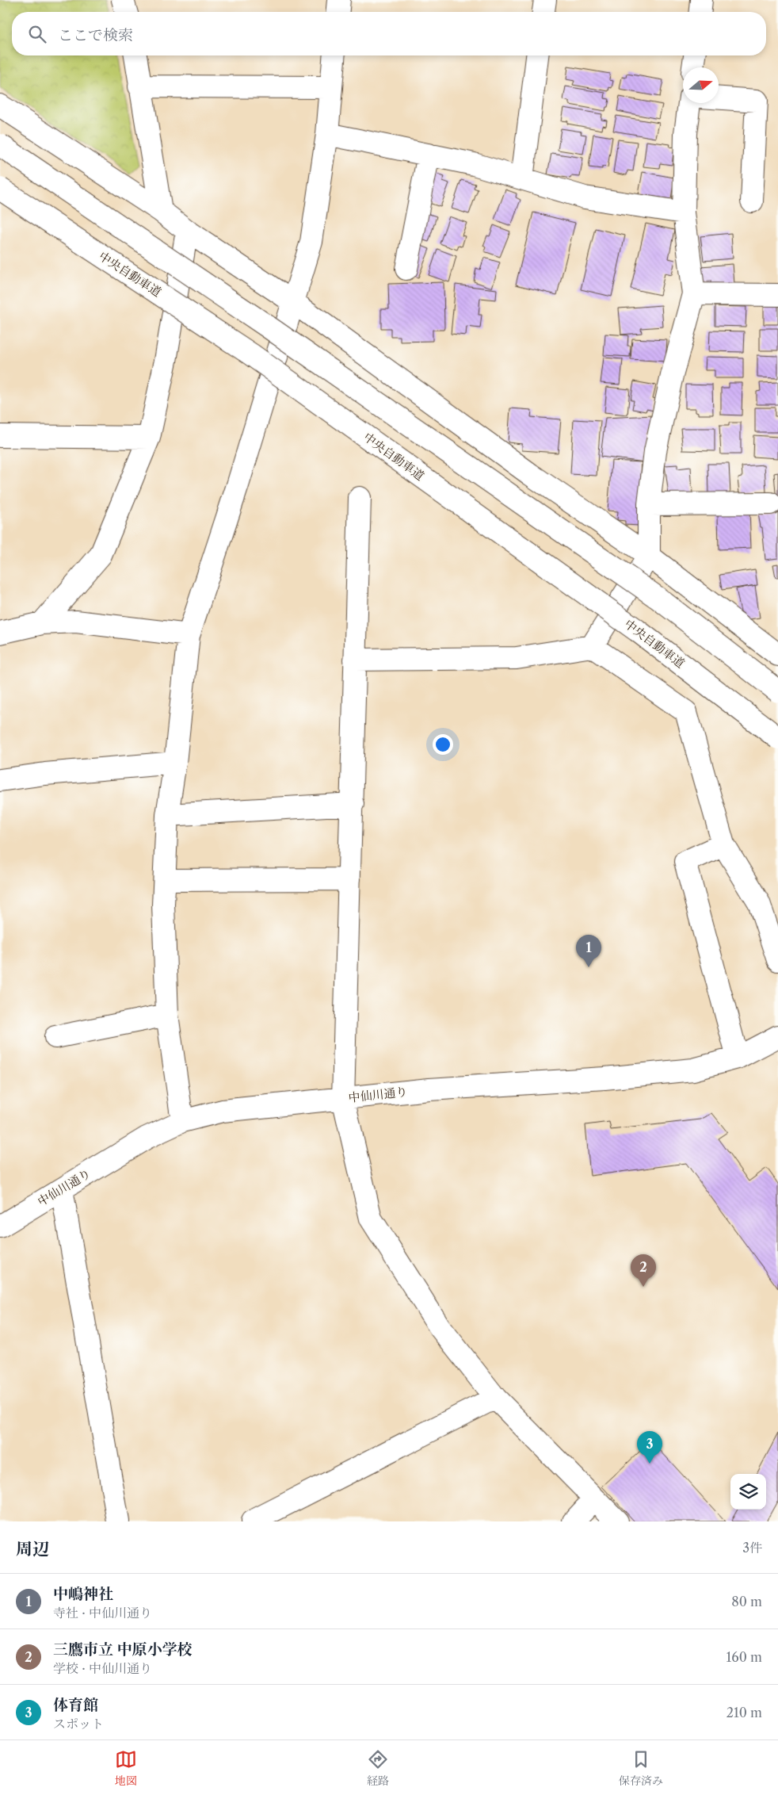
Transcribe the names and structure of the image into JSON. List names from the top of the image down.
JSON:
{
  "streets": {
    "main road": ["中央自動車道", "中仙川通り"]
  },
  "north": "right",
  "page": {
    "search": "ここで検索",
    "pins": ["1", "2", "3"],
    "heading": ["周辺", "3件"],
    "list": [
      {
        "mark": "1",
        "name": "中嶋神社",
        "note": "寺社 · 中仙川通り",
        "value": "80 m"
      },
      {
        "mark": "2",
        "name": "三鷹市立 中原小学校",
        "note": "学校 · 中仙川通り",
        "value": "160 m"
      },
      {
        "mark": "3",
        "name": "体育館",
        "note": "スポット",
        "value": "210 m"
      }
    ],
    "nav": ["地図", "経路", "保存済み"]
  }
}
